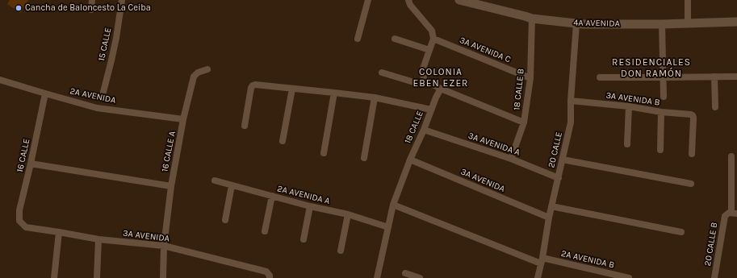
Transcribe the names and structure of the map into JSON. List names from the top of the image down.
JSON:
{
  "streets": {
    "street": [
      "4A AVENIDA",
      "15 CALLE",
      "3A AVENIDA C",
      "18 CALLE B",
      "2A AVENIDA",
      "3A AVENIDA B",
      "18 CALLE",
      "3A AVENIDA A",
      "20 CALLE",
      "16 CALLE A",
      "16 CALLE",
      "3A AVENIDA",
      "2A AVENIDA A",
      "20 CALLE B",
      "2A AVENIDA B"
    ]
  },
  "crossings": [
    ["4A AVENIDA", "18 CALLE B"],
    ["4A AVENIDA", "20 CALLE"],
    ["3A AVENIDA C", "18 CALLE B"],
    ["18 CALLE B", "3A AVENIDA A"],
    ["2A AVENIDA", "16 CALLE A"],
    ["2A AVENIDA", "16 CALLE"],
    ["3A AVENIDA B", "20 CALLE"],
    ["18 CALLE", "3A AVENIDA A"],
    ["18 CALLE", "3A AVENIDA"],
    ["18 CALLE", "2A AVENIDA A"],
    ["18 CALLE", "2A AVENIDA B"],
    ["3A AVENIDA A", "20 CALLE"],
    ["20 CALLE", "3A AVENIDA"],
    ["20 CALLE", "2A AVENIDA B"],
    ["16 CALLE A", "3A AVENIDA"],
    ["16 CALLE", "3A AVENIDA"]
  ],
  "districts": ["RESIDENCIALES DON RAMÓN", "COLONIA EBEN EZER"],
  "places": ["Cancha de Baloncesto La Ceiba"]
}
